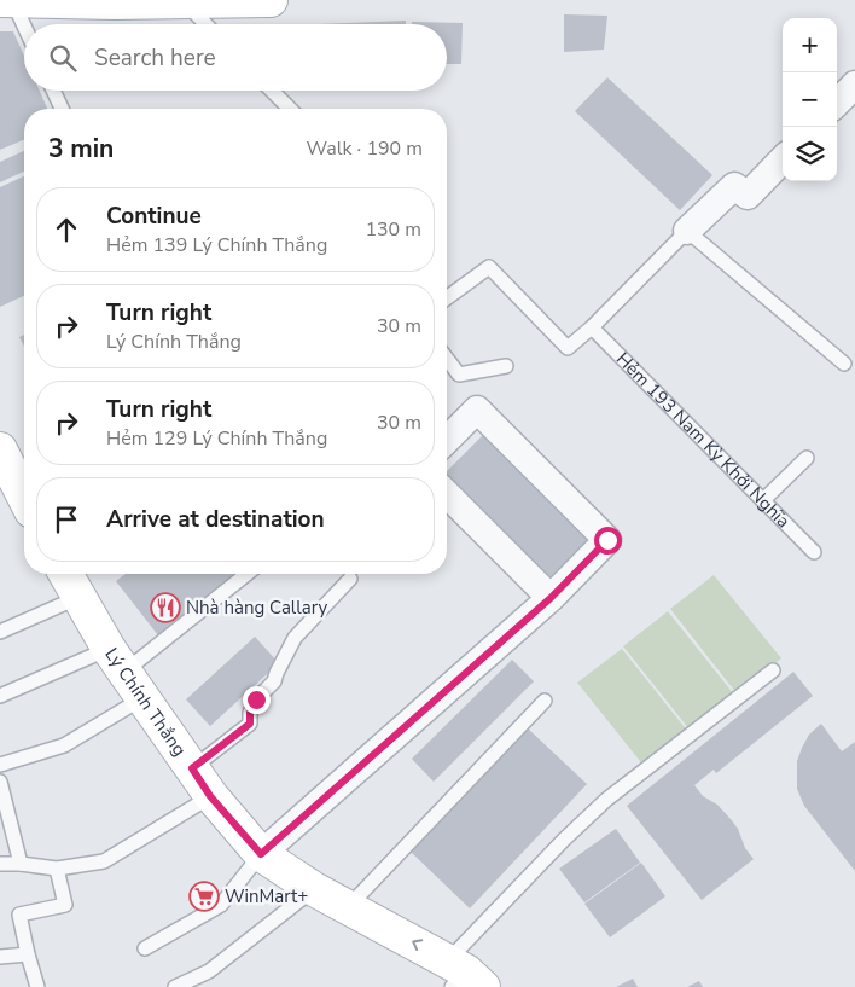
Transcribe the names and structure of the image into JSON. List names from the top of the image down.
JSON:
{
  "streets": {
    "main road": ["Lý Chính Thắng"],
    "lane": ["Hẻm 193 Nam Kỳ Khởi Nghĩa"]
  },
  "places": {
    "restaurant": ["Nhà hàng Callary"],
    "supermarket": ["WinMart+"]
  },
  "page": {
    "map_buttons": ["+", "−"],
    "search": "Search here",
    "heading": ["3 min", "Walk · 190 m"],
    "list": [
      ["Continue", "Hẻm 139 Lý Chính Thắng", "130 m"],
      ["Turn right", "Lý Chính Thắng", "30 m"],
      ["Turn right", "Hẻm 129 Lý Chính Thắng", "30 m"],
      "Arrive at destination"
    ]
  }
}
